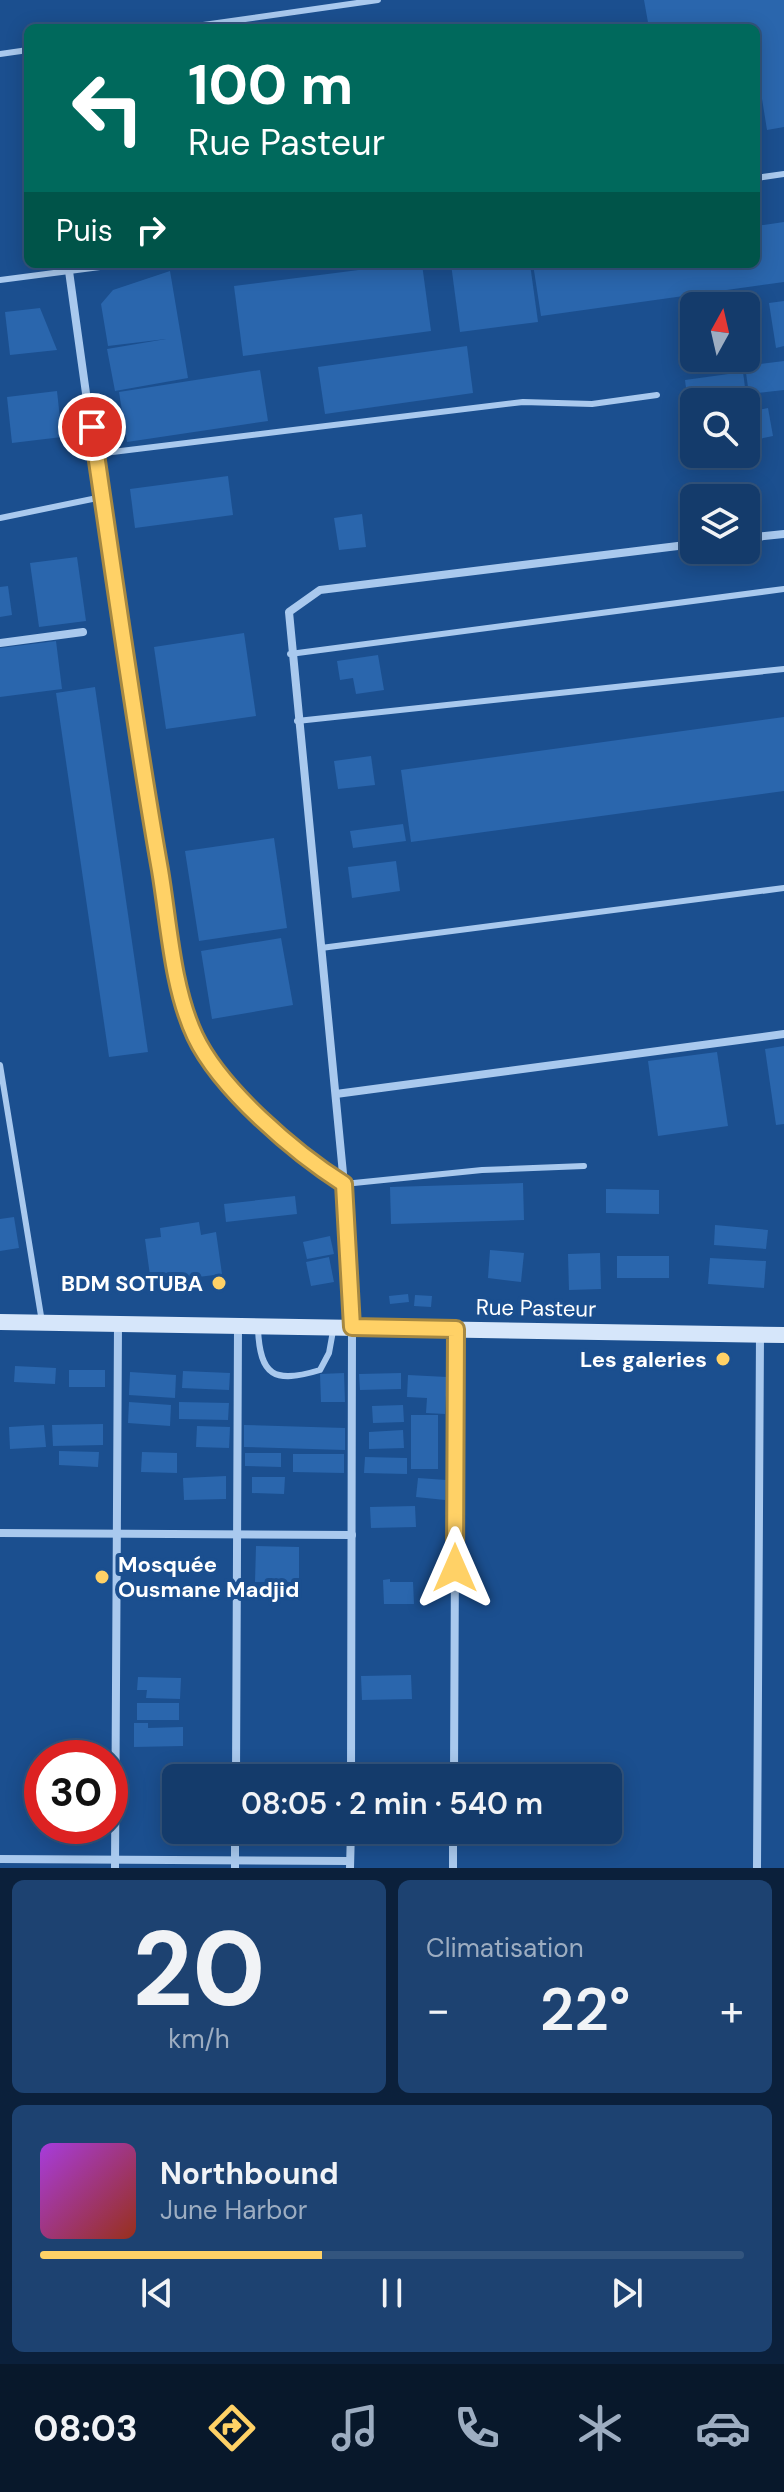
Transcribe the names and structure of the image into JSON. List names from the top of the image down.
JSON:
{
  "streets": {
    "main road": ["Rue Pasteur"]
  },
  "places": ["BDM SOTUBA", "Les galeries", "Mosquée Ousmane Madjid"],
  "north": "top",
  "page": {
    "turn": ["100 m", "Rue Pasteur"],
    "then": "Puis",
    "limit": "30",
    "trip": "08:05 · 2 min · 540 m",
    "tile": [
      ["20", "km/h"],
      "Climatisation"
    ],
    "heat": ["−", "22°", "+"],
    "song": ["Northbound", "June Harbor"],
    "tabs": "08:03"
  }
}
